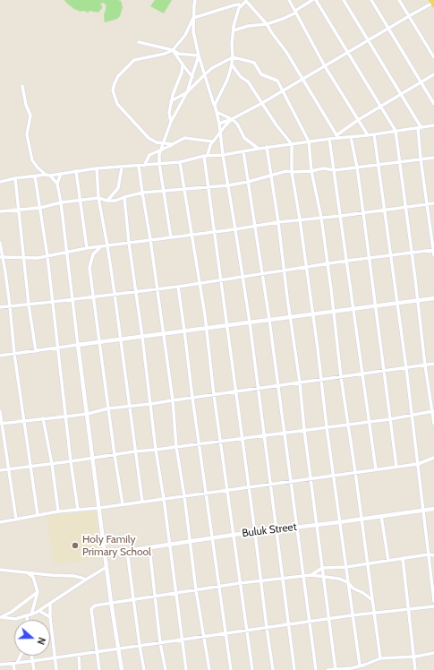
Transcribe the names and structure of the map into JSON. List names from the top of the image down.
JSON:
{
  "streets": {
    "street": ["Buluk Street"]
  },
  "places": ["Holy Family Primary School"],
  "north": "right"
}
